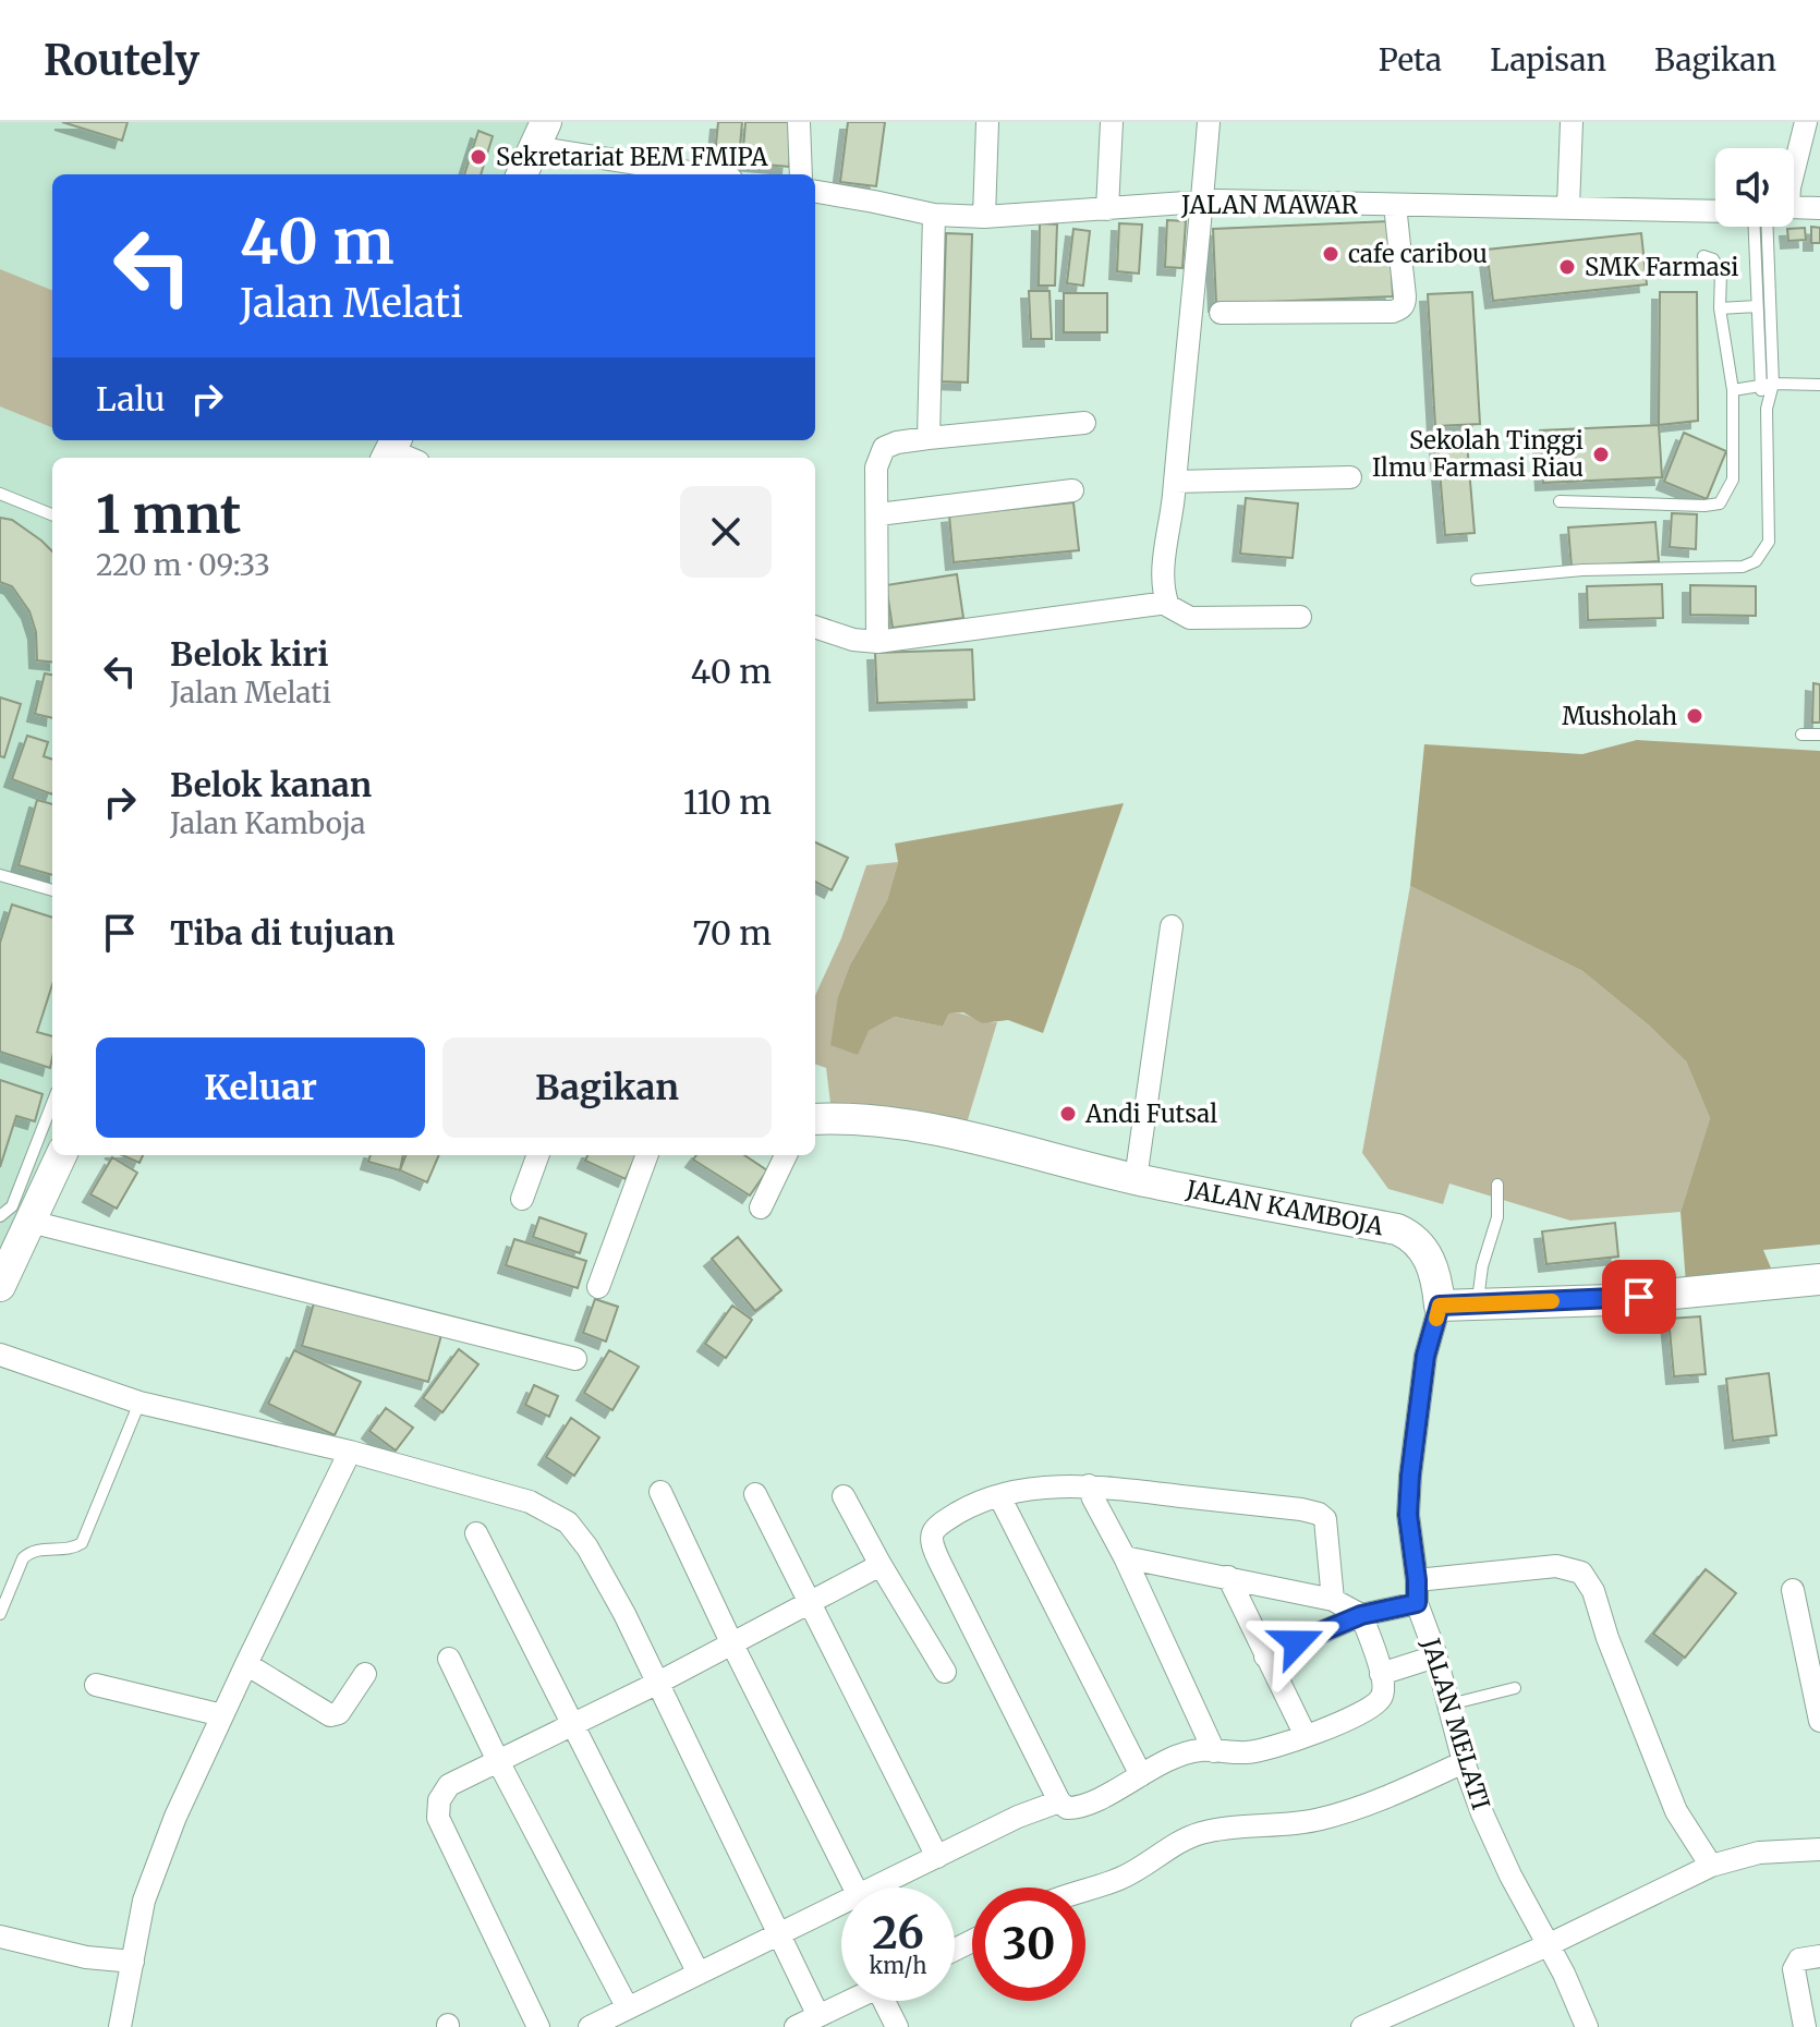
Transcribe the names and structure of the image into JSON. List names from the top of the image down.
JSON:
{
  "streets": {
    "street": ["JALAN MAWAR", "JALAN KAMBOJA", "JALAN MELATI"]
  },
  "crossings": [
    ["JALAN KAMBOJA", "JALAN MELATI"]
  ],
  "places": [
    "Sekretariat BEM FMIPA",
    "cafe caribou",
    "SMK Farmasi",
    "Sekolah Tinggi Ilmu Farmasi Riau",
    "Musholah",
    "Andi Futsal"
  ],
  "page": {
    "header": "Routely",
    "nav": ["Peta", "Lapisan", "Bagikan"],
    "turn": ["40 m", "Jalan Melati"],
    "then": "Lalu",
    "heading": ["1 mnt", "220 m · 09:33"],
    "list": [
      {
        "name": "Belok kiri",
        "note": "Jalan Melati",
        "value": "40 m"
      },
      {
        "name": "Belok kanan",
        "note": "Jalan Kamboja",
        "value": "110 m"
      },
      {
        "name": "Tiba di tujuan",
        "value": "70 m"
      }
    ],
    "buttons": ["Keluar", "Bagikan"],
    "speed": "26 km/h",
    "limit": "30"
  }
}
